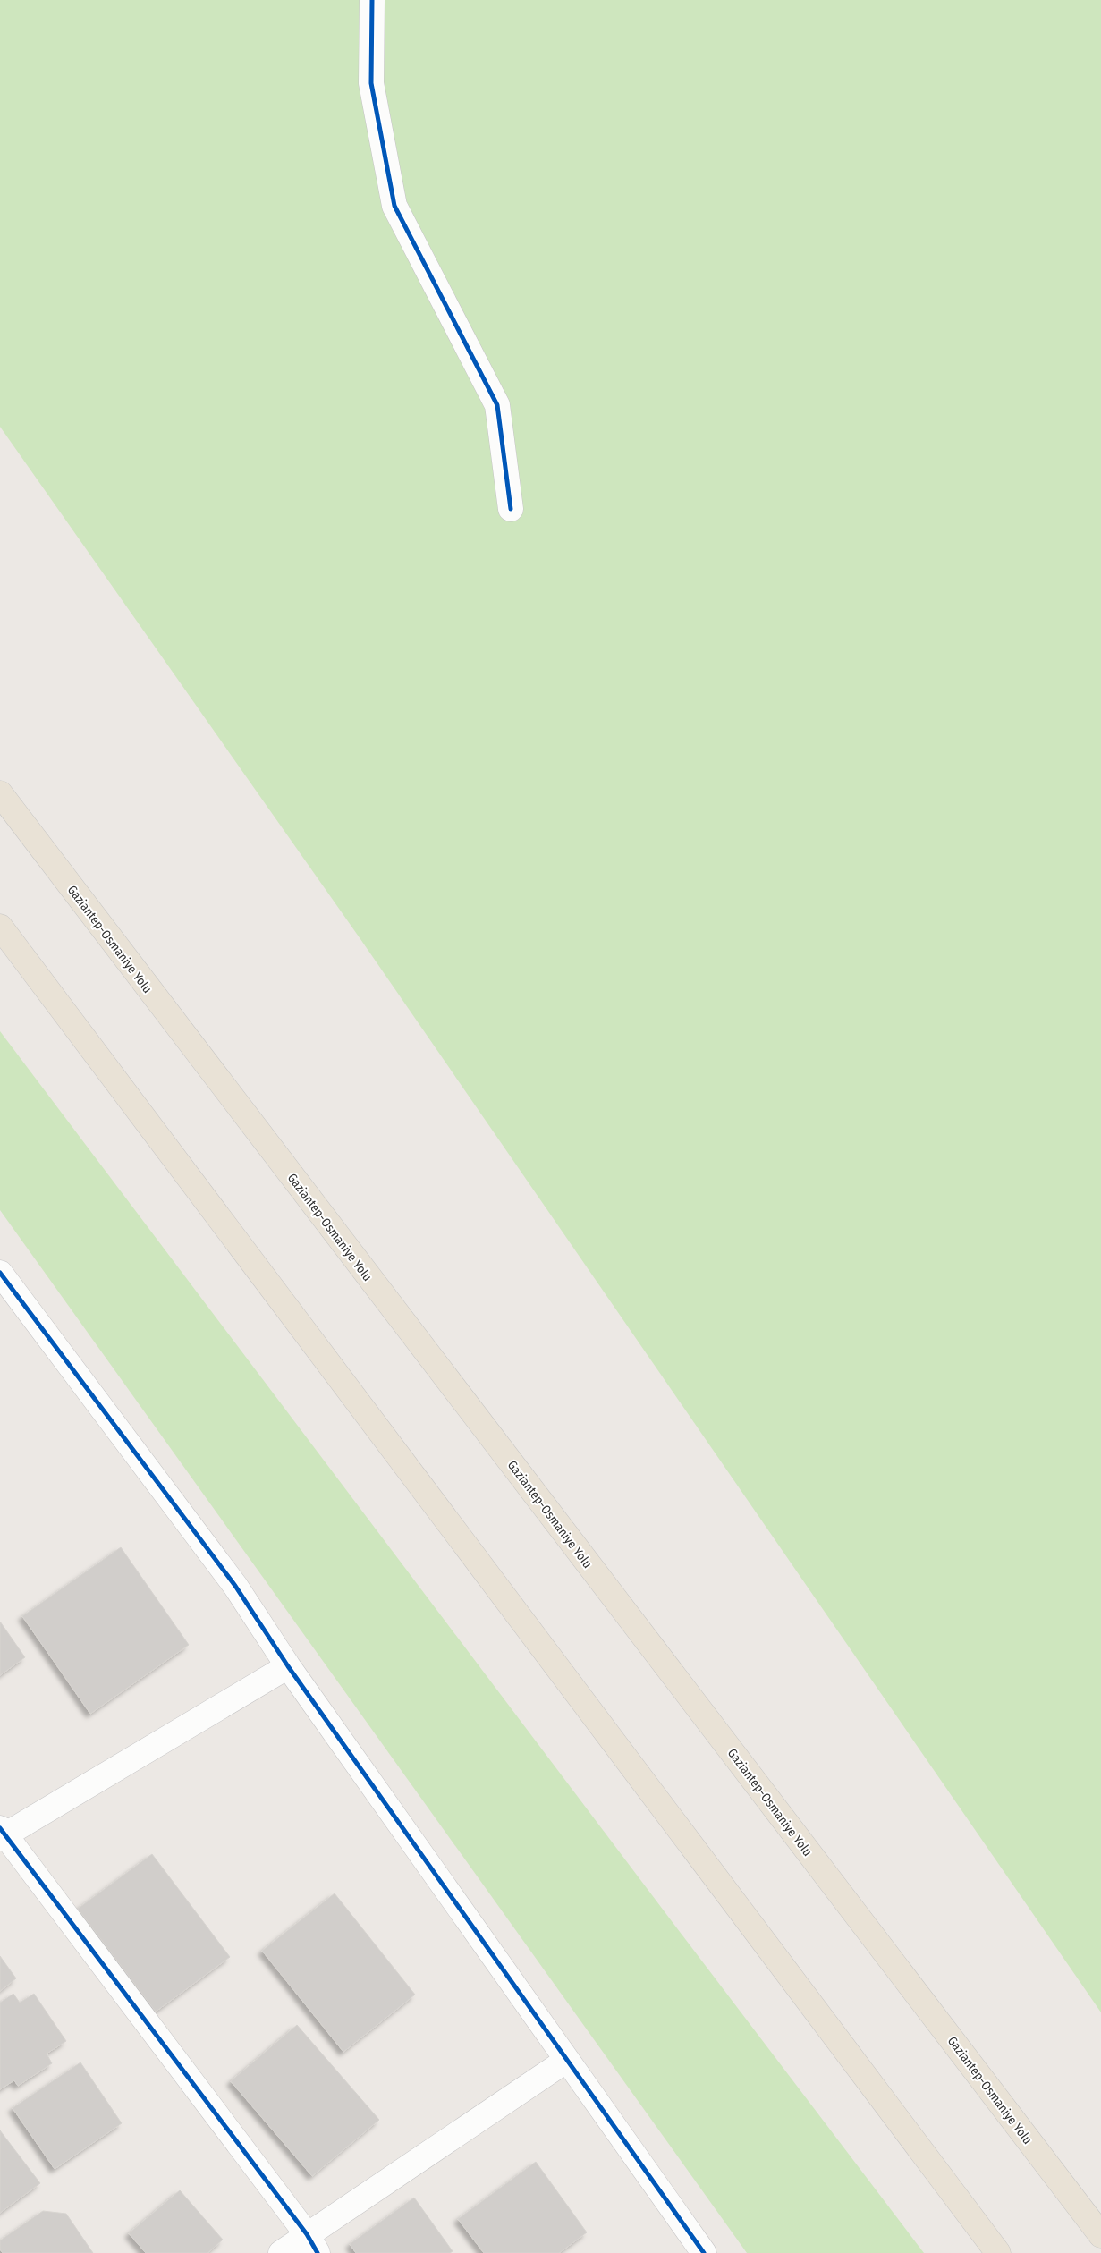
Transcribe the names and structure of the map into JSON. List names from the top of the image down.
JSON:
{
  "streets": {
    "highway": ["Gaziantep-Osmaniye Yolu"]
  }
}
